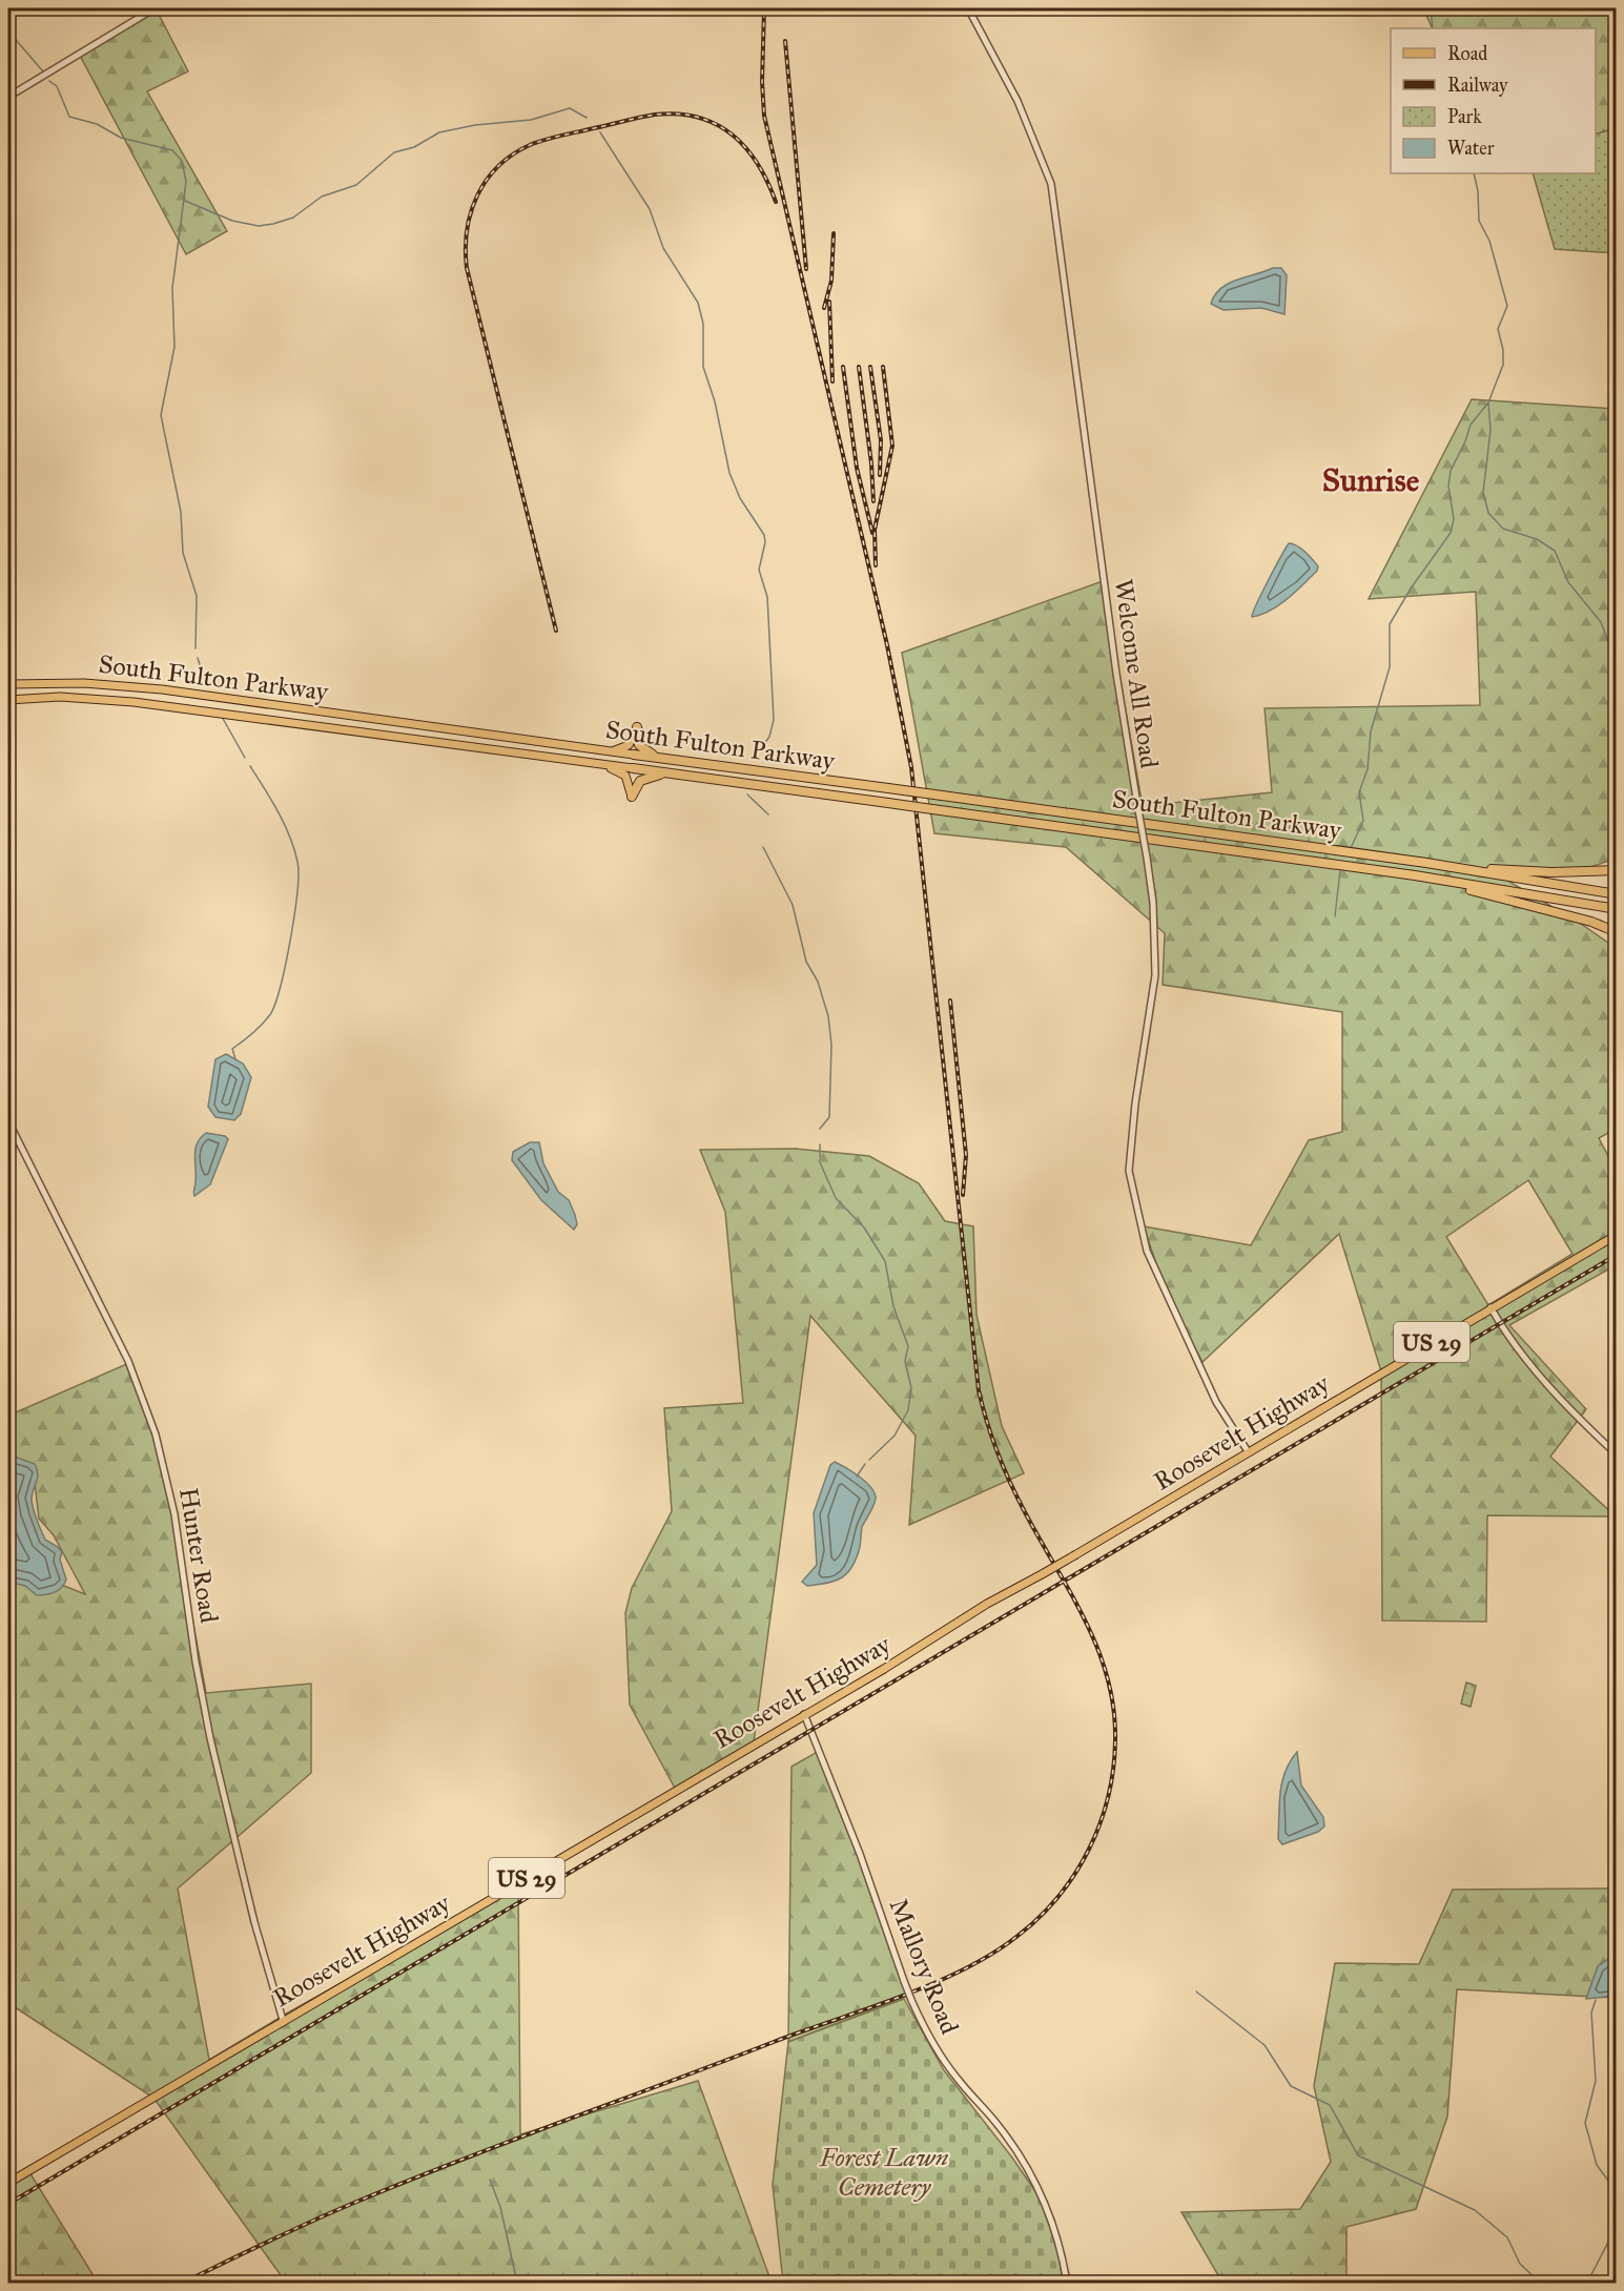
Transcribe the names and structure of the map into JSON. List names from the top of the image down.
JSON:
{
  "streets": {
    "highway": ["South Fulton Parkway"],
    "main road": ["US 29", "Roosevelt Highway"],
    "street": ["Welcome All Road", "Hunter Road", "Mallory Road"]
  },
  "crossings": [
    ["Welcome All Road", "Roosevelt Highway"],
    ["Roosevelt Highway", "Hunter Road"],
    ["Roosevelt Highway", "Mallory Road"]
  ],
  "districts": ["Sunrise"],
  "parks": ["Forest Lawn Cemetery"],
  "legend": [
    "Road",
    "Railway",
    "Park",
    "Water"
  ]
}
